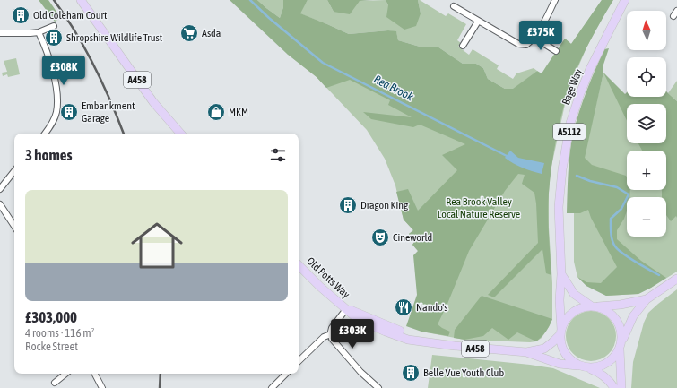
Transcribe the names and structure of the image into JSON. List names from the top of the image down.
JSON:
{
  "streets": {
    "main road": [
      "A458",
      "Bage Way",
      "A5112",
      "Old Potts Way"
    ]
  },
  "crossings": [
    ["A458", "Bage Way"],
    ["A458", "Old Potts Way"],
    ["Bage Way", "Old Potts Way"]
  ],
  "water": ["Rea Brook"],
  "parks": ["Rea Brook Valley Local Nature Reserve"],
  "places": {
    "building": [
      "Old Coleham Court",
      "Shropshire Wildlife Trust",
      "Embankment Garage",
      "Dragon King",
      "Belle Vue Youth Club"
    ],
    "supermarket": ["Asda"],
    "shop": ["MKM"],
    "theatre": ["Cineworld"],
    "restaurant": ["Nando's"]
  },
  "north": "top",
  "page": {
    "map_buttons": ["+", "−"],
    "price": ["£375K", "£308K", "£303K"],
    "heading": "3 homes",
    "list": [
      {
        "name": "£303,000",
        "note": "4 rooms · 116 m² · Rocke Street"
      }
    ]
  }
}
